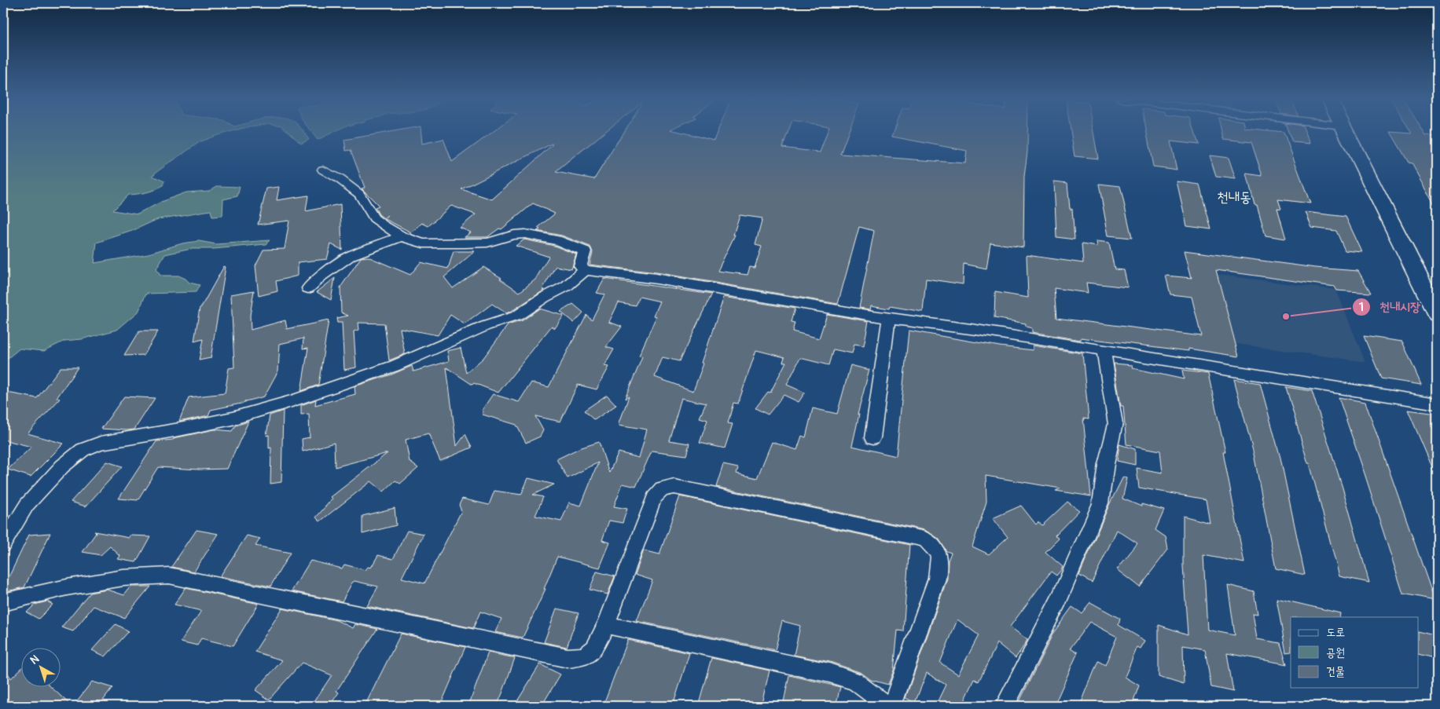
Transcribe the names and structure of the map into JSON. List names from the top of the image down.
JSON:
{
  "districts": ["천내동"],
  "places": ["천내시장"],
  "legend": ["도로", "공원", "건물"],
  "north": "top left"
}
